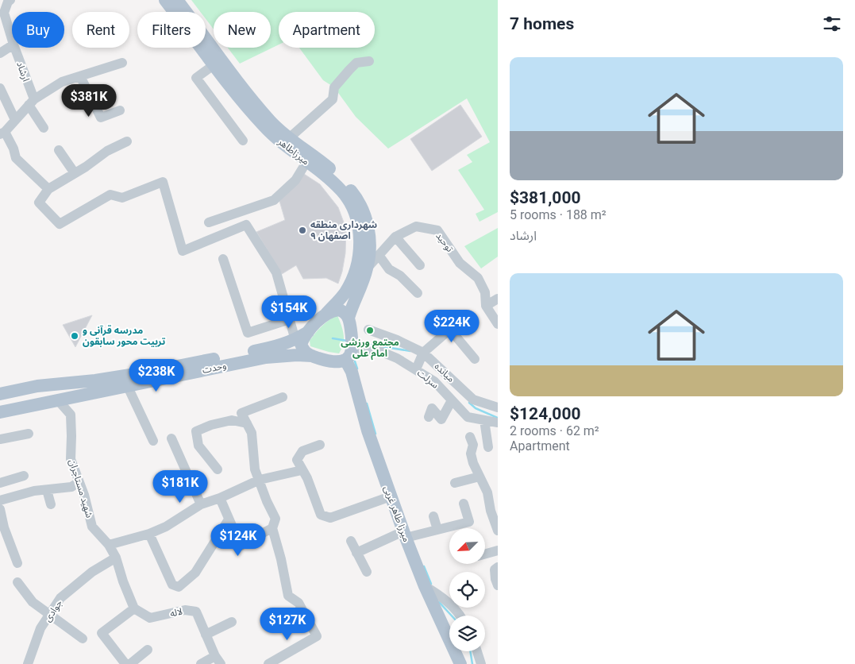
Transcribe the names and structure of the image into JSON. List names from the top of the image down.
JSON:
{
  "streets": {
    "main road": ["میرزاطاهر", "وحدت", "میرزا طاهر غربی"],
    "street": [
      "ارشاد",
      "توحید",
      "میانده",
      "سرلت",
      "شهید مستاجران",
      "جوادی",
      "لاله"
    ]
  },
  "crossings": [
    ["میرزاطاهر", "توحید"],
    ["میرزاطاهر", "وحدت"],
    ["میرزاطاهر", "میرزا طاهر غربی"],
    ["وحدت", "شهید مستاجران"],
    ["وحدت", "میرزا طاهر غربی"],
    ["میانده", "سرلت"],
    ["شهید مستاجران", "جوادی"],
    ["شهید مستاجران", "لاله"]
  ],
  "places": ["شهرداری منطقه ۹ اصفهان", "مجتمع ورزشی امام علی", "مدرسه قرآنی و تربیت محور سابقون"],
  "north": "bottom left",
  "page": {
    "heading": "7 homes",
    "chip": [
      "Buy",
      "Rent",
      "Filters",
      "New",
      "Apartment"
    ],
    "list": [
      {
        "name": "$381,000",
        "note": "5 rooms · 188 m² · ارشاد"
      },
      {
        "name": "$124,000",
        "note": "2 rooms · 62 m² · Apartment"
      }
    ],
    "price": [
      "$381K",
      "$154K",
      "$224K",
      "$238K",
      "$181K",
      "$124K",
      "$127K"
    ]
  }
}
